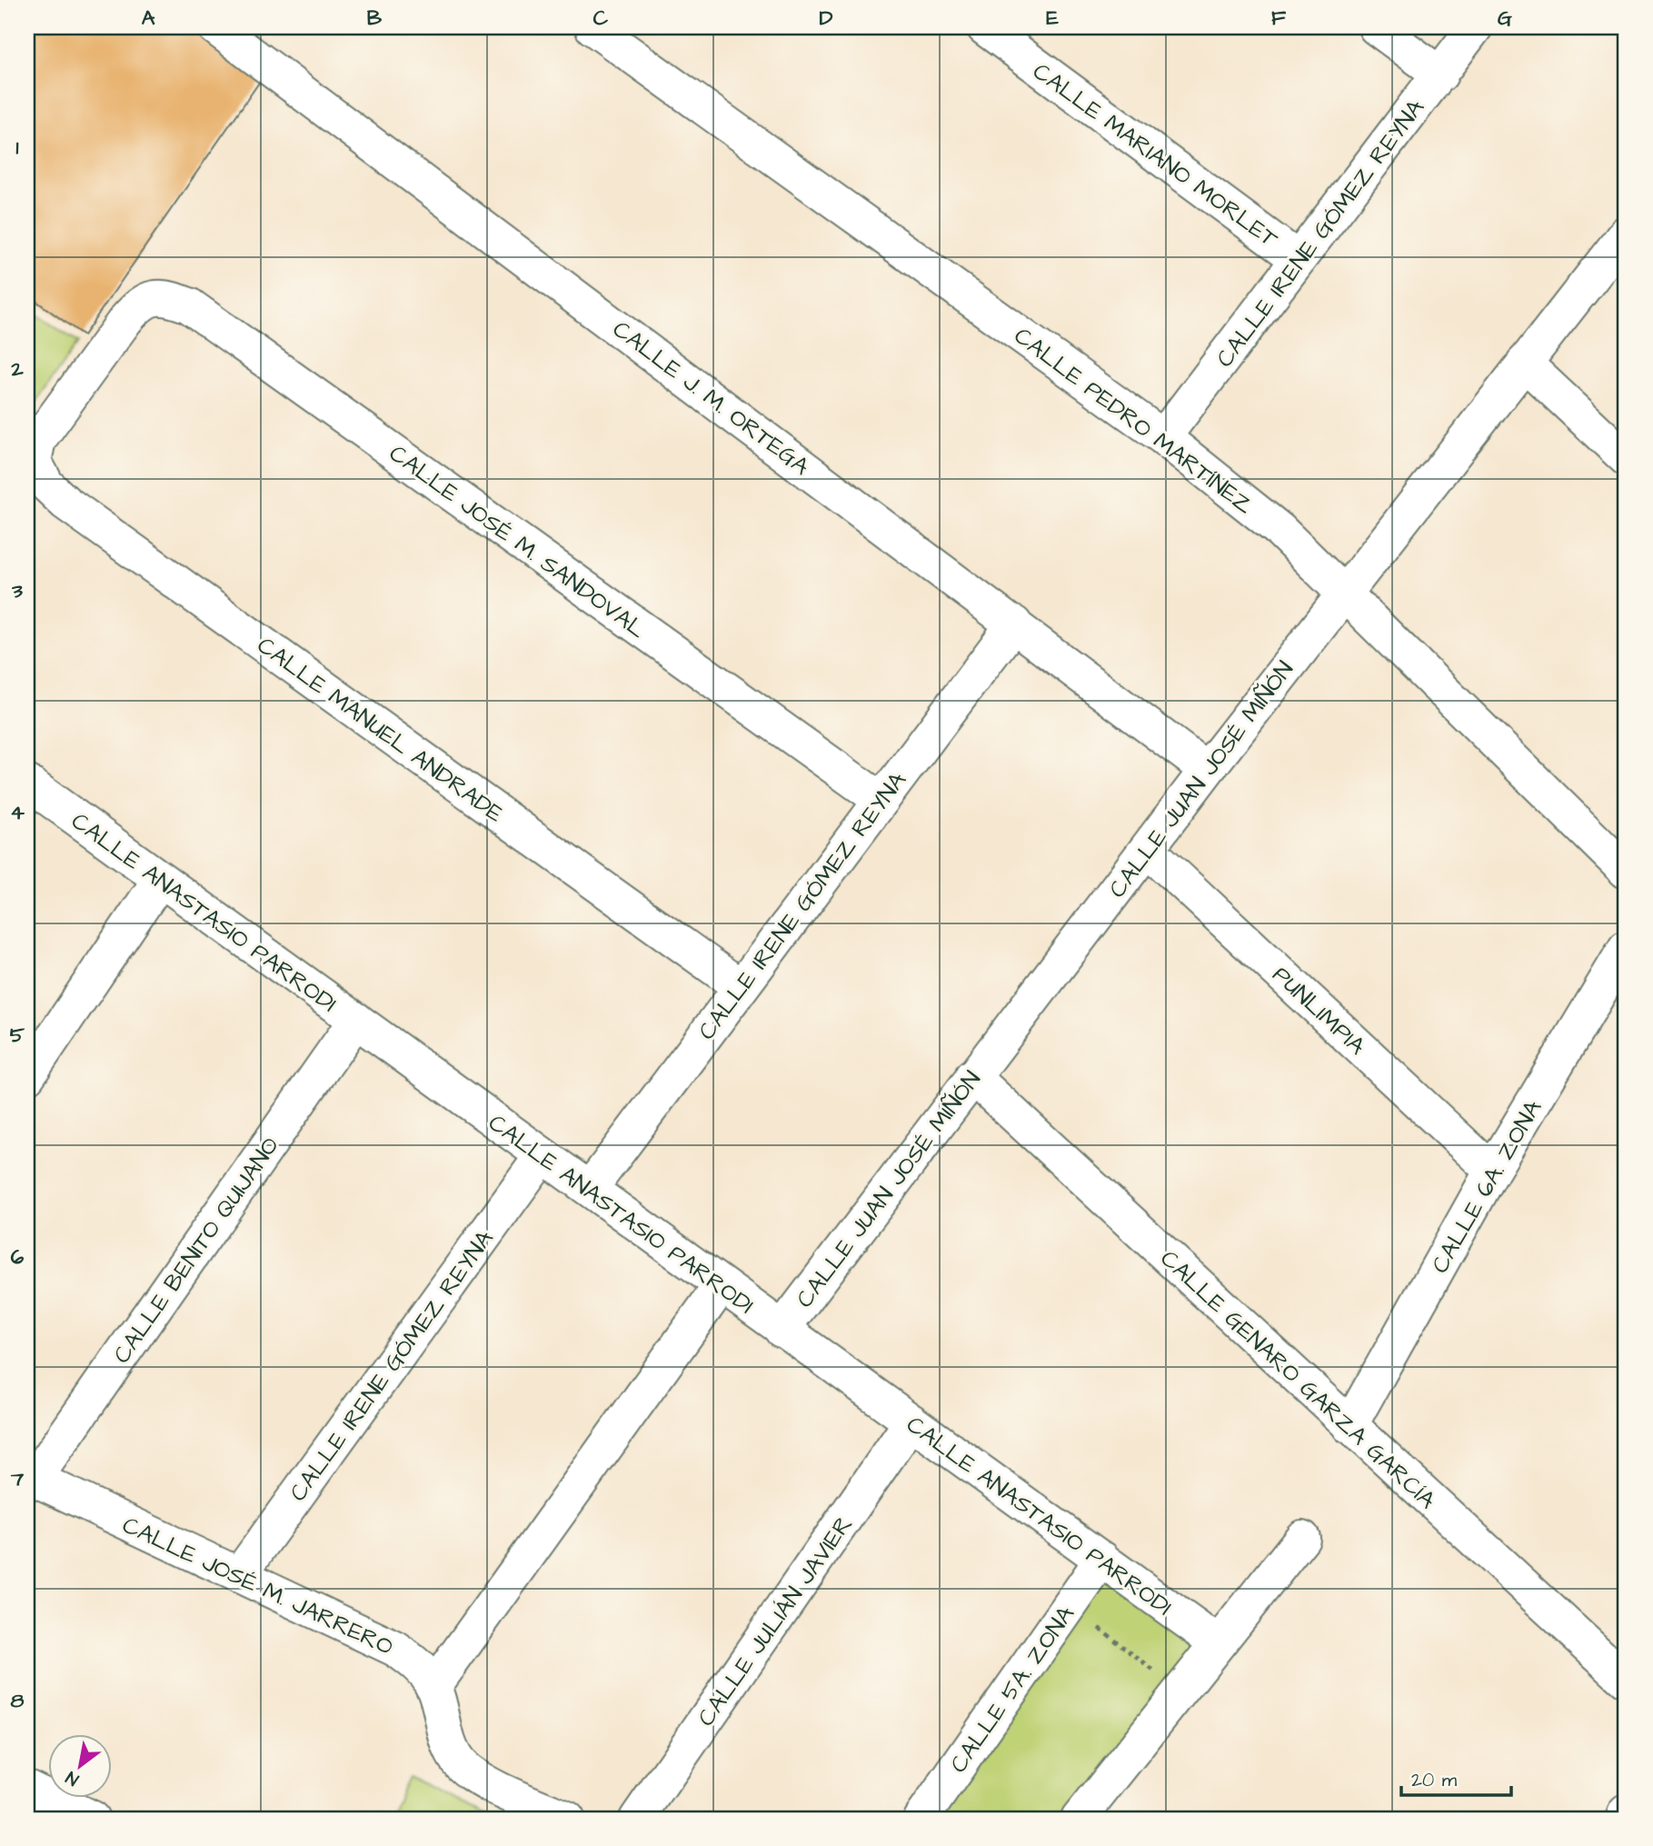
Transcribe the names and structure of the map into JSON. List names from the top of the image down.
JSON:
{
  "streets": {
    "street": [
      "CALLE MARIANO MORLET",
      "CALLE IRENE GÓMEZ REYNA",
      "CALLE J. M. ORTEGA",
      "CALLE PEDRO MARTÍNEZ",
      "CALLE JOSÉ M. SANDOVAL",
      "CALLE MANUEL ANDRADE",
      "CALLE JUAN JOSÉ MIÑÓN",
      "CALLE ANASTASIO PARRODI",
      "PUNLIMPIA",
      "CALLE 6A. ZONA",
      "CALLE BENITO QUIJANO",
      "CALLE GENARO GARZA GARCÍA",
      "CALLE JOSÉ M. JARRERO",
      "CALLE JULIÁN JAVIER",
      "CALLE 5A. ZONA"
    ]
  },
  "crossings": [
    ["CALLE MARIANO MORLET", "CALLE IRENE GÓMEZ REYNA"],
    ["CALLE IRENE GÓMEZ REYNA", "CALLE J. M. ORTEGA"],
    ["CALLE IRENE GÓMEZ REYNA", "CALLE PEDRO MARTÍNEZ"],
    ["CALLE IRENE GÓMEZ REYNA", "CALLE JOSÉ M. SANDOVAL"],
    ["CALLE IRENE GÓMEZ REYNA", "CALLE MANUEL ANDRADE"],
    ["CALLE IRENE GÓMEZ REYNA", "CALLE ANASTASIO PARRODI"],
    ["CALLE IRENE GÓMEZ REYNA", "CALLE JOSÉ M. JARRERO"],
    ["CALLE J. M. ORTEGA", "CALLE JUAN JOSÉ MIÑÓN"],
    ["CALLE PEDRO MARTÍNEZ", "CALLE JUAN JOSÉ MIÑÓN"],
    ["CALLE JOSÉ M. SANDOVAL", "CALLE MANUEL ANDRADE"],
    ["CALLE JUAN JOSÉ MIÑÓN", "CALLE ANASTASIO PARRODI"],
    ["CALLE JUAN JOSÉ MIÑÓN", "PUNLIMPIA"],
    ["CALLE JUAN JOSÉ MIÑÓN", "CALLE GENARO GARZA GARCÍA"],
    ["CALLE ANASTASIO PARRODI", "CALLE BENITO QUIJANO"],
    ["CALLE ANASTASIO PARRODI", "CALLE JULIÁN JAVIER"],
    ["CALLE ANASTASIO PARRODI", "CALLE 5A. ZONA"],
    ["PUNLIMPIA", "CALLE 6A. ZONA"],
    ["CALLE 6A. ZONA", "CALLE GENARO GARZA GARCÍA"],
    ["CALLE BENITO QUIJANO", "CALLE JOSÉ M. JARRERO"]
  ],
  "scale_bar": "20 m",
  "north": "bottom left",
  "grid": {
    "columns": [
      "A",
      "B",
      "C",
      "D",
      "E",
      "F",
      "G"
    ],
    "rows": [
      "1",
      "2",
      "3",
      "4",
      "5",
      "6",
      "7",
      "8"
    ]
  }
}
